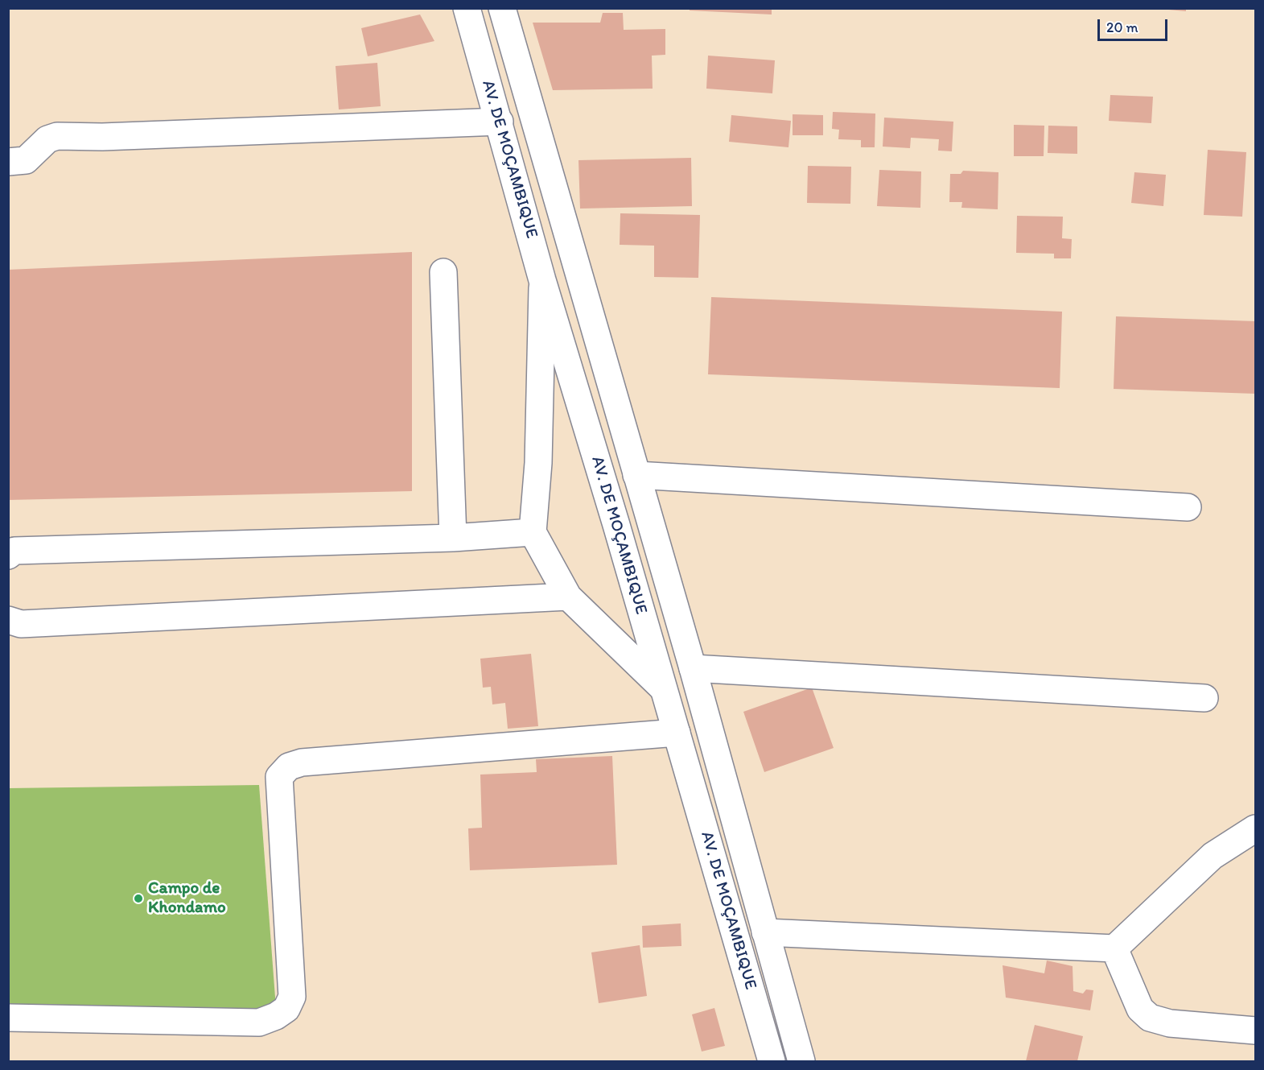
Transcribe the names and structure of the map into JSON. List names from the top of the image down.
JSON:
{
  "streets": {
    "main road": ["AV. DE MOÇAMBIQUE"]
  },
  "places": ["Campo de Khondamo"],
  "scale_bar": "20 m"
}
